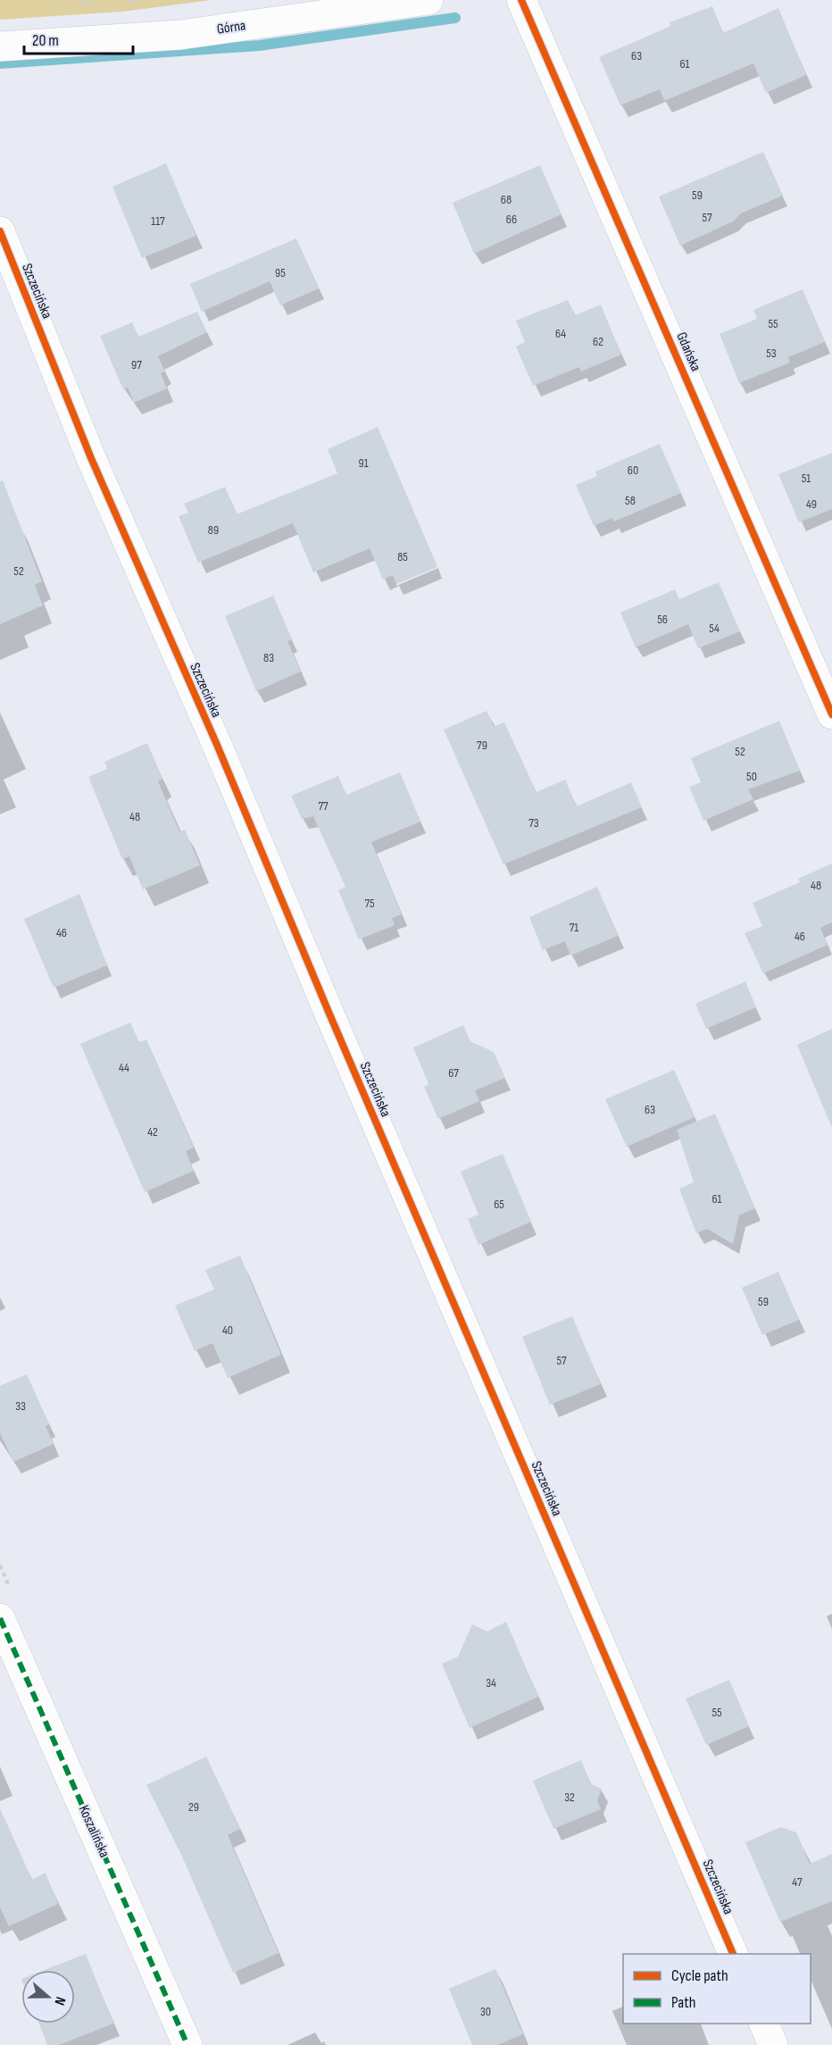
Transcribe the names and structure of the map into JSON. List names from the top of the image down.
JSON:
{
  "streets": {
    "street": [
      "Górna",
      "Szczecińska",
      "Gdańska",
      "Koszalińska"
    ]
  },
  "house_numbers": [
    "63",
    "61",
    "59",
    "68",
    "57",
    "66",
    "117",
    "95",
    "55",
    "64",
    "62",
    "53",
    "97",
    "91",
    "60",
    "51",
    "58",
    "49",
    "89",
    "85",
    "52",
    "56",
    "54",
    "83",
    "79",
    "52",
    "50",
    "77",
    "48",
    "73",
    "48",
    "75",
    "71",
    "46",
    "46",
    "44",
    "67",
    "63",
    "42",
    "61",
    "65",
    "59",
    "40",
    "57",
    "33",
    "34",
    "55",
    "32",
    "29",
    "47",
    "30"
  ],
  "legend": ["Cycle path", "Path"],
  "scale_bar": "20 m",
  "north": "right"
}
